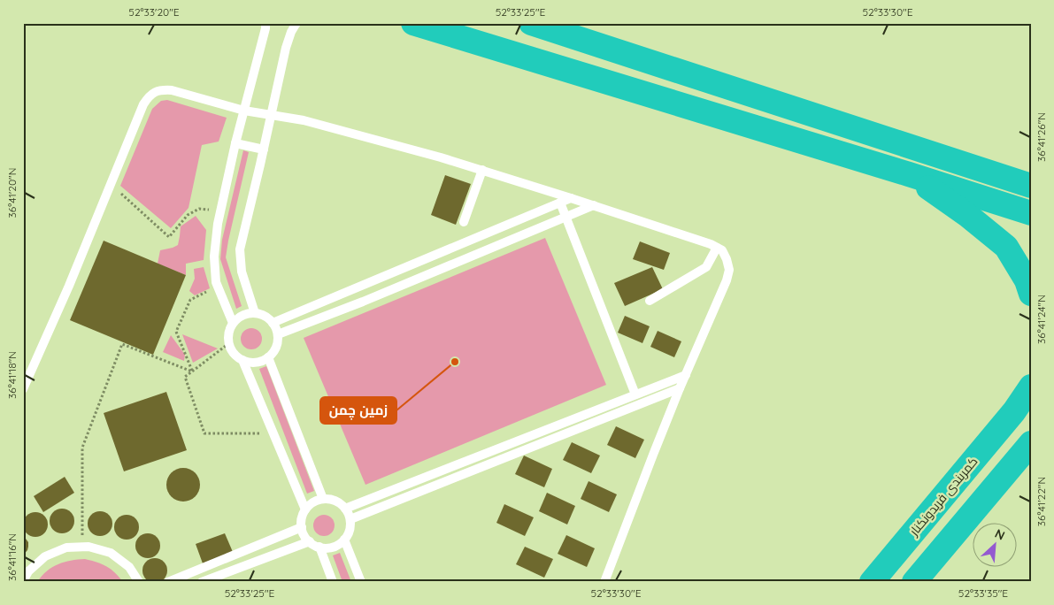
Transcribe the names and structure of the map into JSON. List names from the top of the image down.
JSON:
{
  "streets": {
    "highway": ["کمربندی فریدونکنار"]
  },
  "places": ["زمین چمن"],
  "north": "top right",
  "coordinates": [
    "52°33'20\"E",
    "52°33'25\"E",
    "52°33'30\"E",
    "36°41'26\"N",
    "36°41'20\"N",
    "36°41'24\"N",
    "36°41'18\"N",
    "36°41'22\"N",
    "36°41'16\"N",
    "52°33'35\"E"
  ]
}
